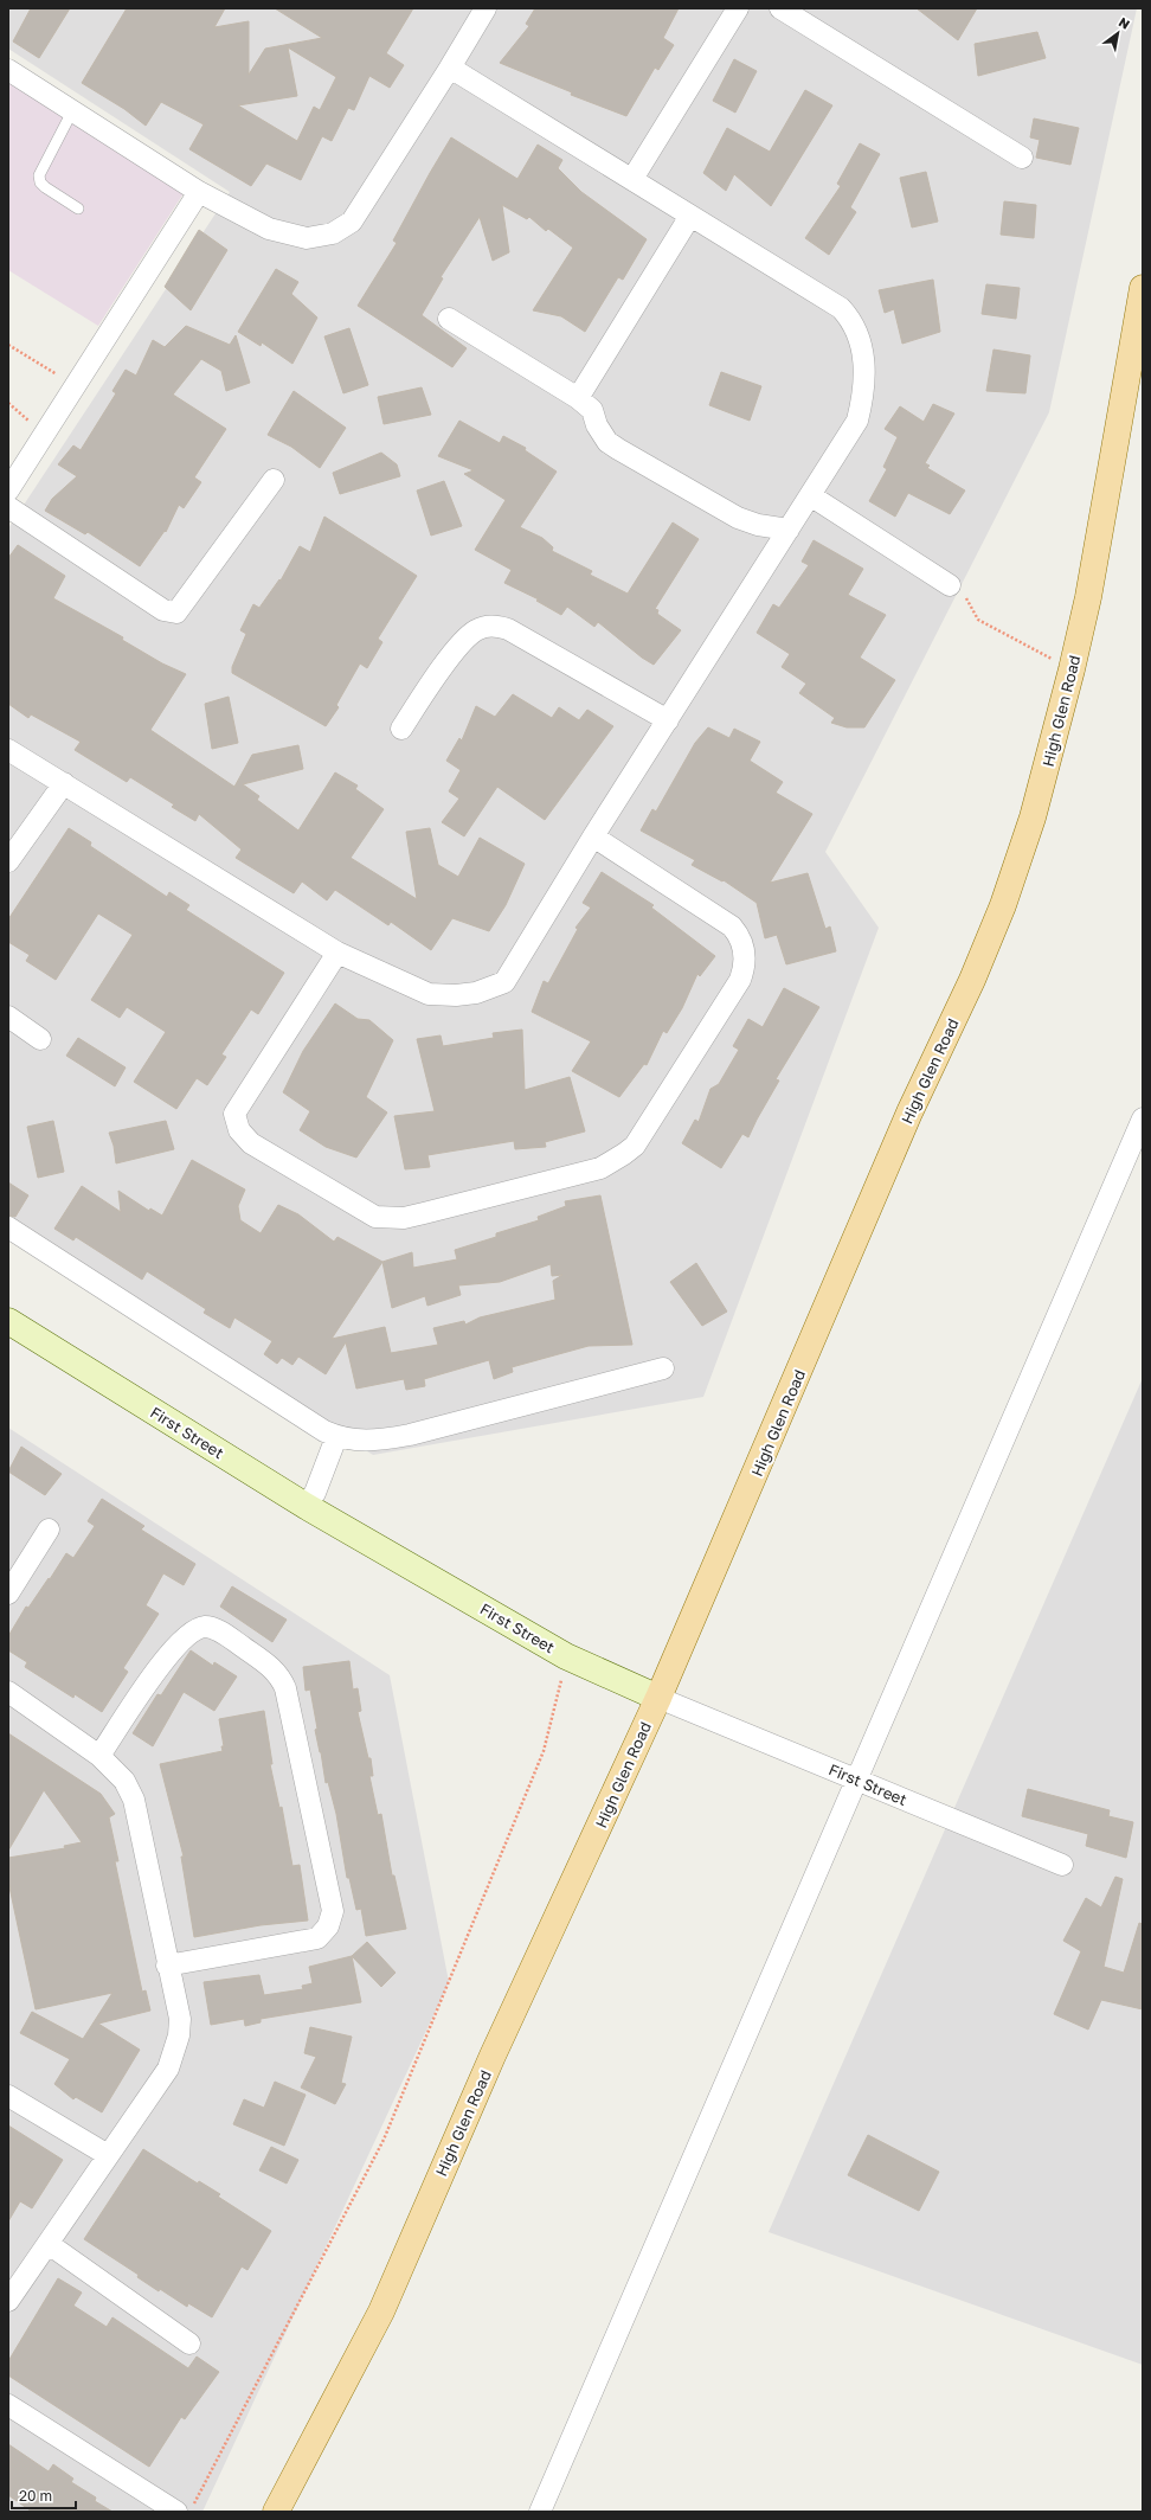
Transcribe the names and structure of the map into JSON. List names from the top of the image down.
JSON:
{
  "streets": {
    "main road": ["High Glen Road"],
    "street": ["First Street"]
  },
  "crossings": [
    ["High Glen Road", "First Street"]
  ],
  "scale_bar": "20 m",
  "north": "top right"
}
